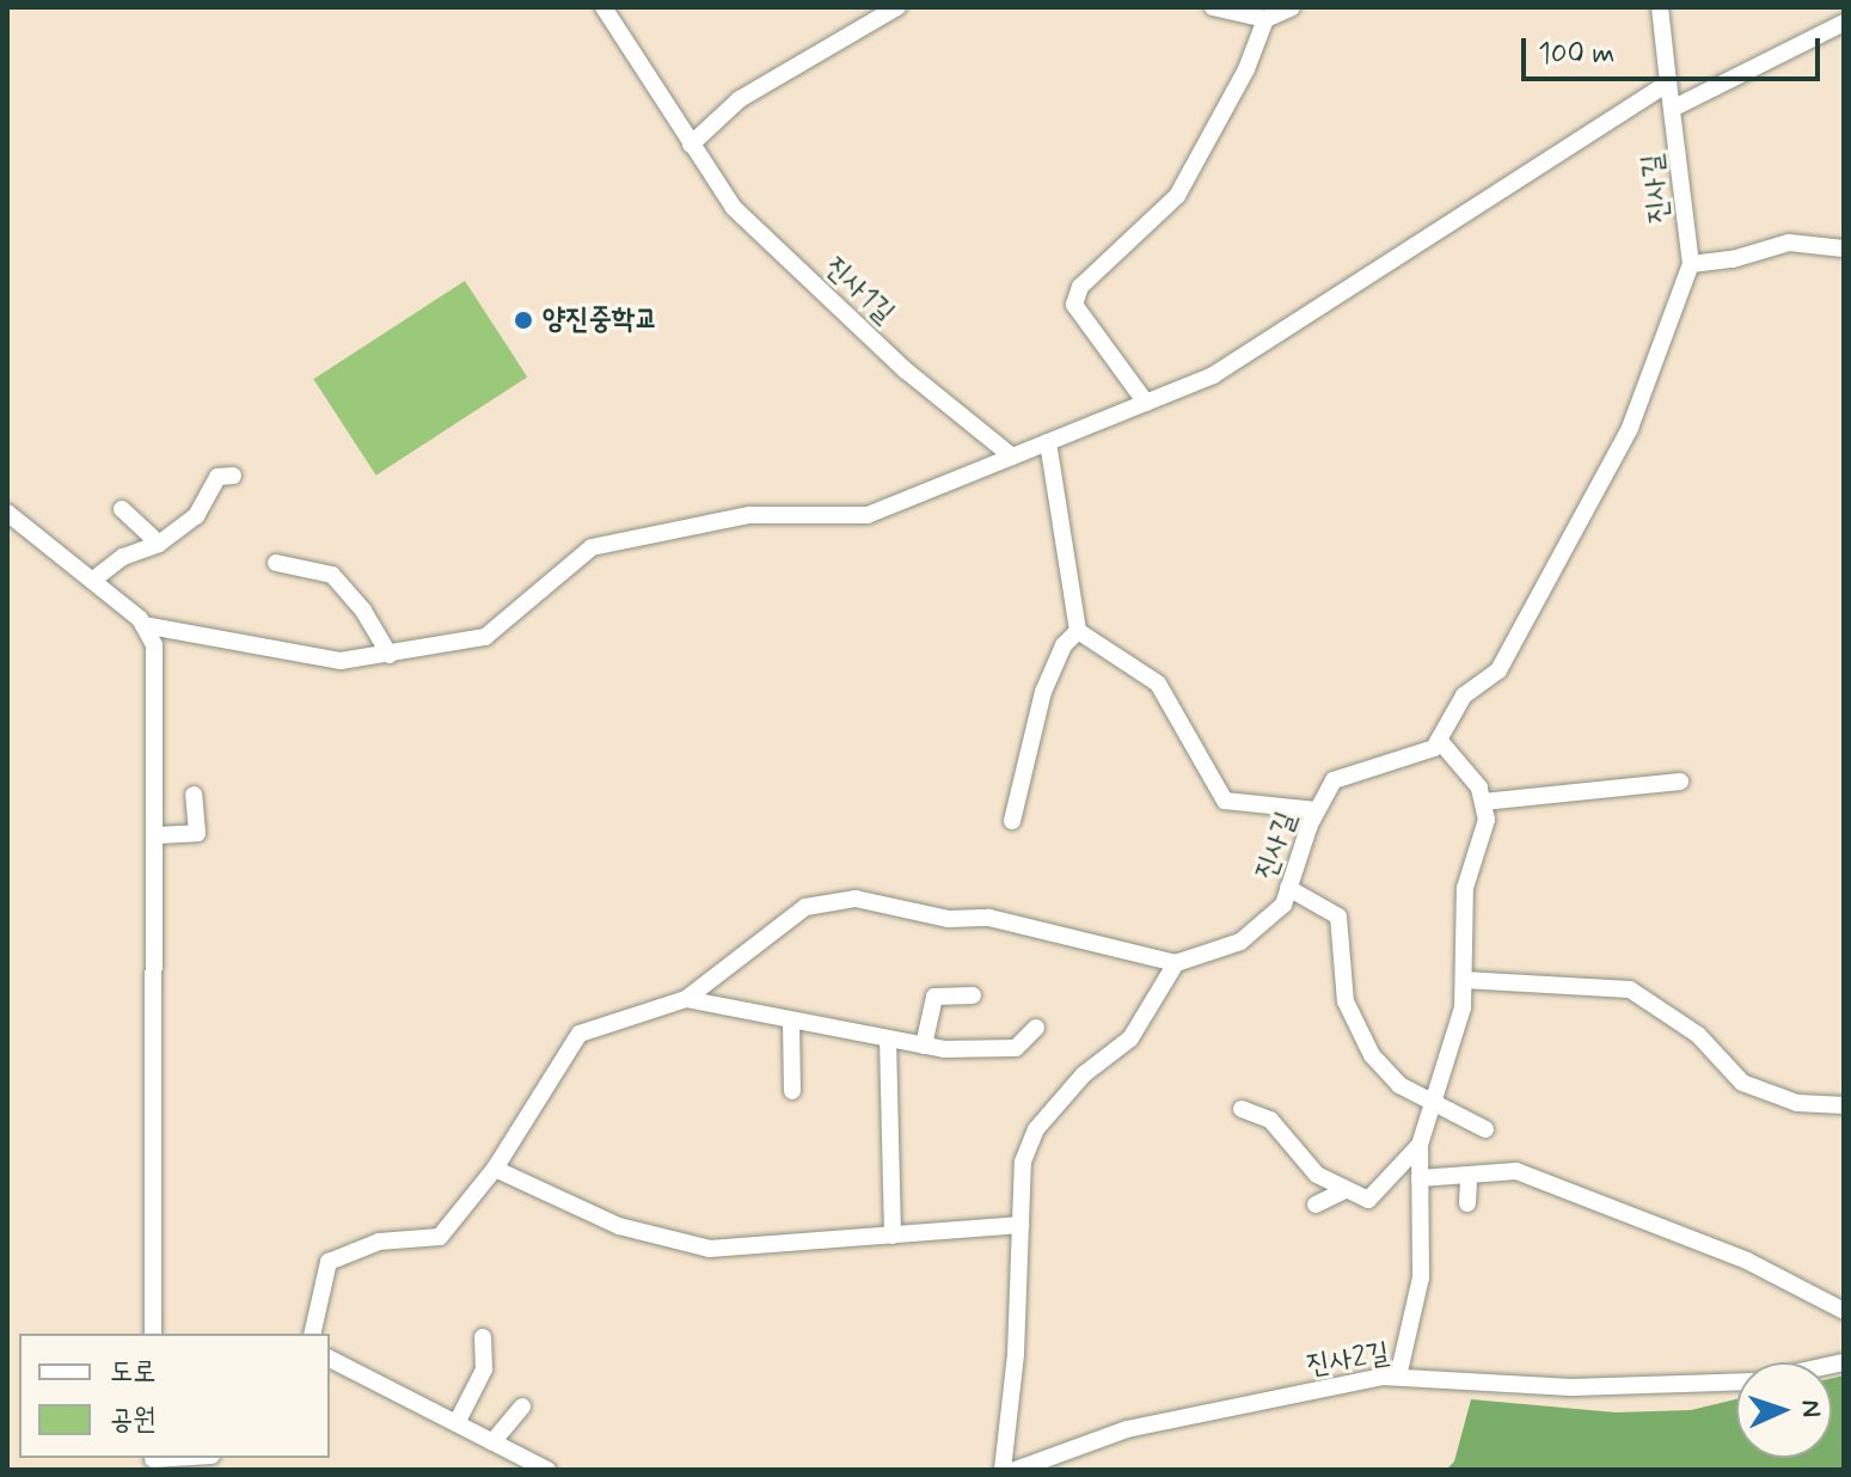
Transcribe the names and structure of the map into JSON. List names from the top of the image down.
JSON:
{
  "streets": {
    "street": ["진사길", "진사1길", "진사2길"]
  },
  "places": ["양진중학교"],
  "legend": ["도로", "공원"],
  "scale_bar": "100 m",
  "north": "right"
}
